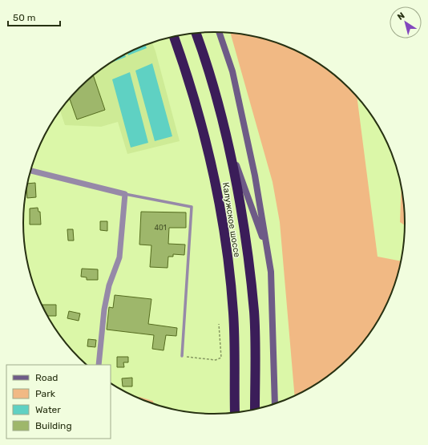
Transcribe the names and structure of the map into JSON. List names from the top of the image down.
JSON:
{
  "streets": {
    "highway": ["Калужское шоссе"]
  },
  "house_numbers": ["401"],
  "legend": [
    "Road",
    "Park",
    "Water",
    "Building"
  ],
  "scale_bar": "50 m",
  "north": "top left"
}
